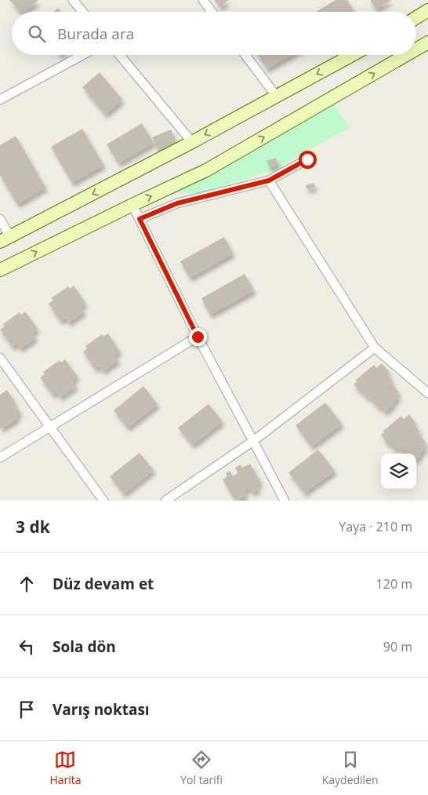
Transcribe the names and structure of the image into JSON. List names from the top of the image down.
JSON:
{
  "page": {
    "search": "Burada ara",
    "heading": ["3 dk", "Yaya · 210 m"],
    "list": [
      ["Düz devam et", "120 m"],
      ["Sola dön", "90 m"],
      "Varış noktası"
    ],
    "nav": ["Harita", "Yol tarifi", "Kaydedilen"]
  }
}
